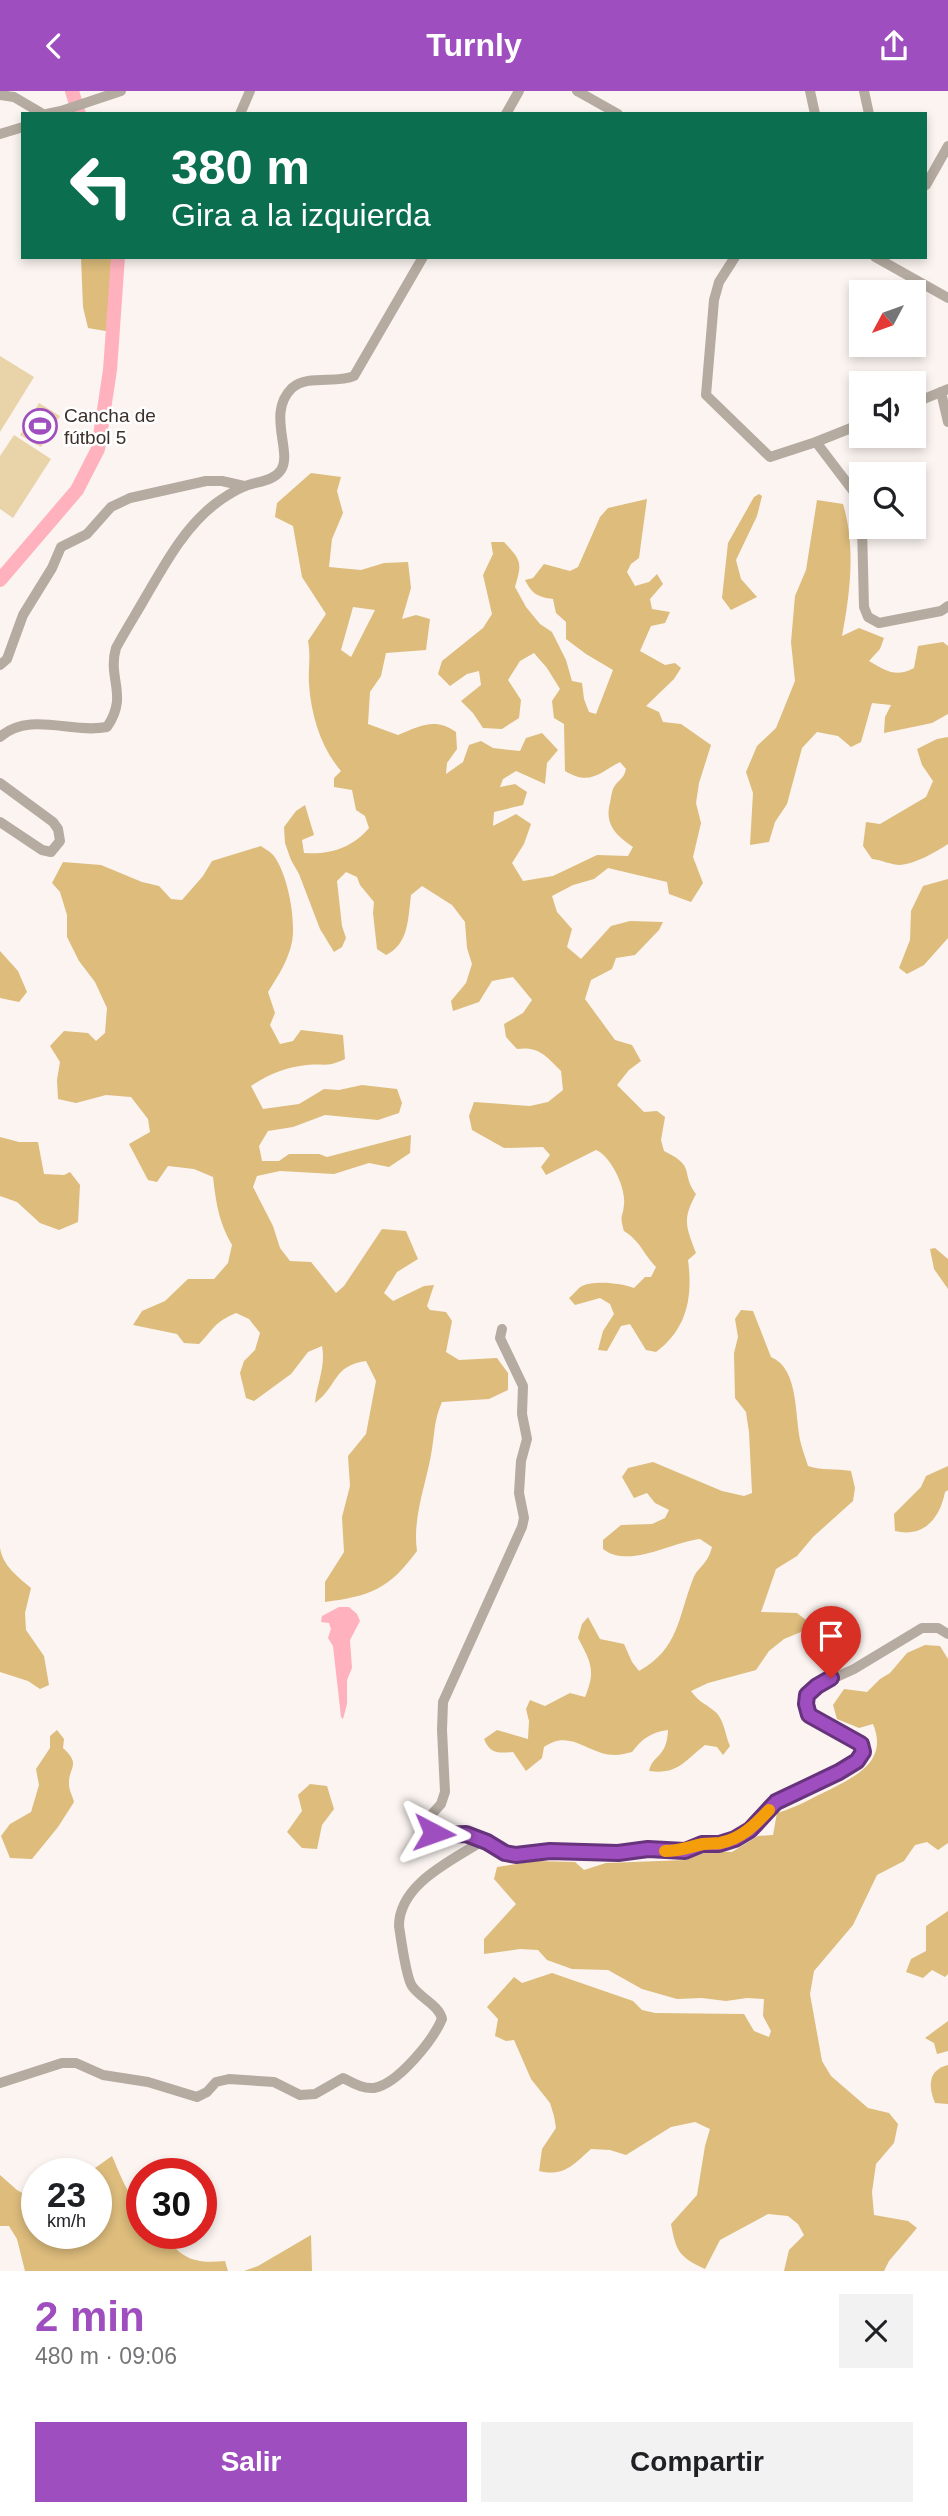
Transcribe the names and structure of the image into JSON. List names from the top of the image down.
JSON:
{
  "places": {
    "sports": ["Cancha de fútbol 5"]
  },
  "north": "bottom left",
  "page": {
    "header": "Turnly",
    "turn": ["380 m", "Gira a la izquierda"],
    "speed": "23 km/h",
    "limit": "30",
    "heading": ["2 min", "480 m · 09:06"],
    "buttons": ["Salir", "Compartir"]
  }
}
